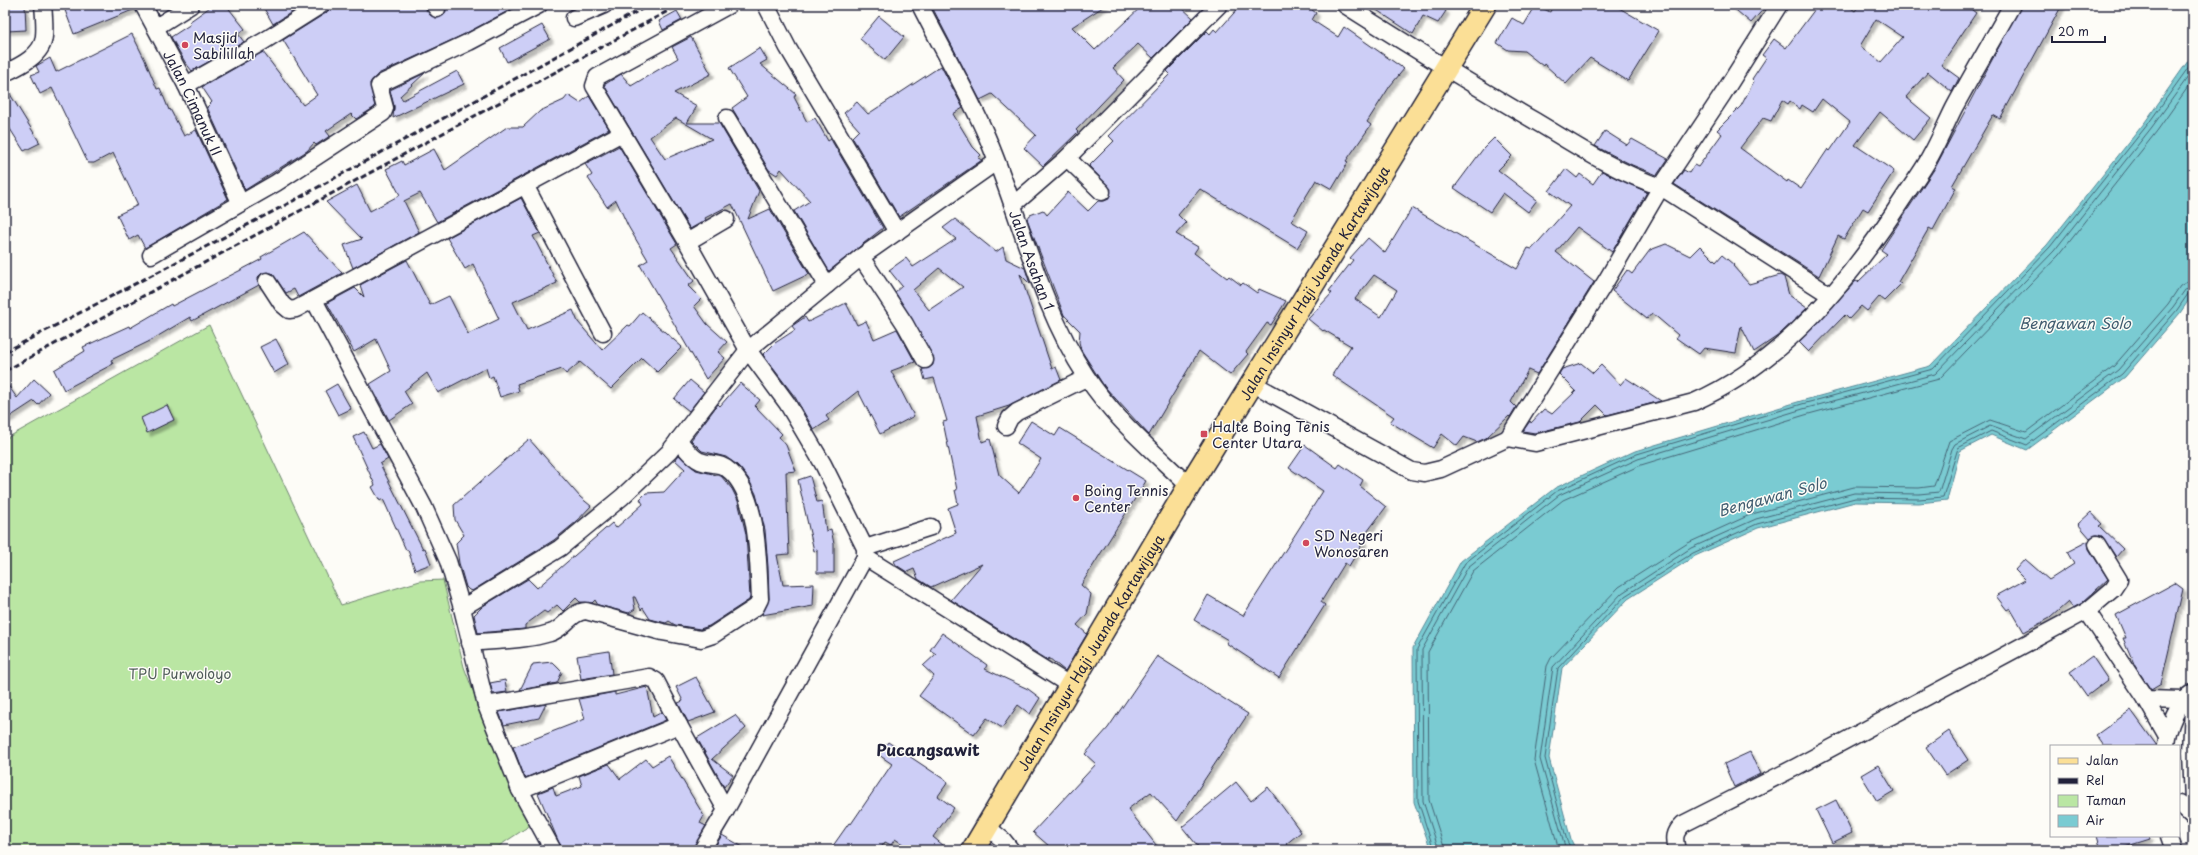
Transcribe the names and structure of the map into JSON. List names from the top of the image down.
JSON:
{
  "streets": {
    "main road": ["Jalan Insinyur Haji Juanda Kartawijaya"],
    "street": ["Jalan Cimanuk II", "Jalan Asahan 1"]
  },
  "crossings": [
    ["Jalan Asahan 1", "Jalan Insinyur Haji Juanda Kartawijaya"]
  ],
  "districts": ["Pucangsawit"],
  "water": ["Bengawan Solo"],
  "parks": ["TPU Purwoloyo"],
  "places": {
    "other": ["Masjid Sabilillah", "Boing Tennis Center", "SD Negeri Wonosaren"],
    "transit": ["Halte Boing Tenis Center Utara"]
  },
  "legend": [
    "Jalan",
    "Rel",
    "Taman",
    "Air"
  ],
  "scale_bar": "20 m"
}
